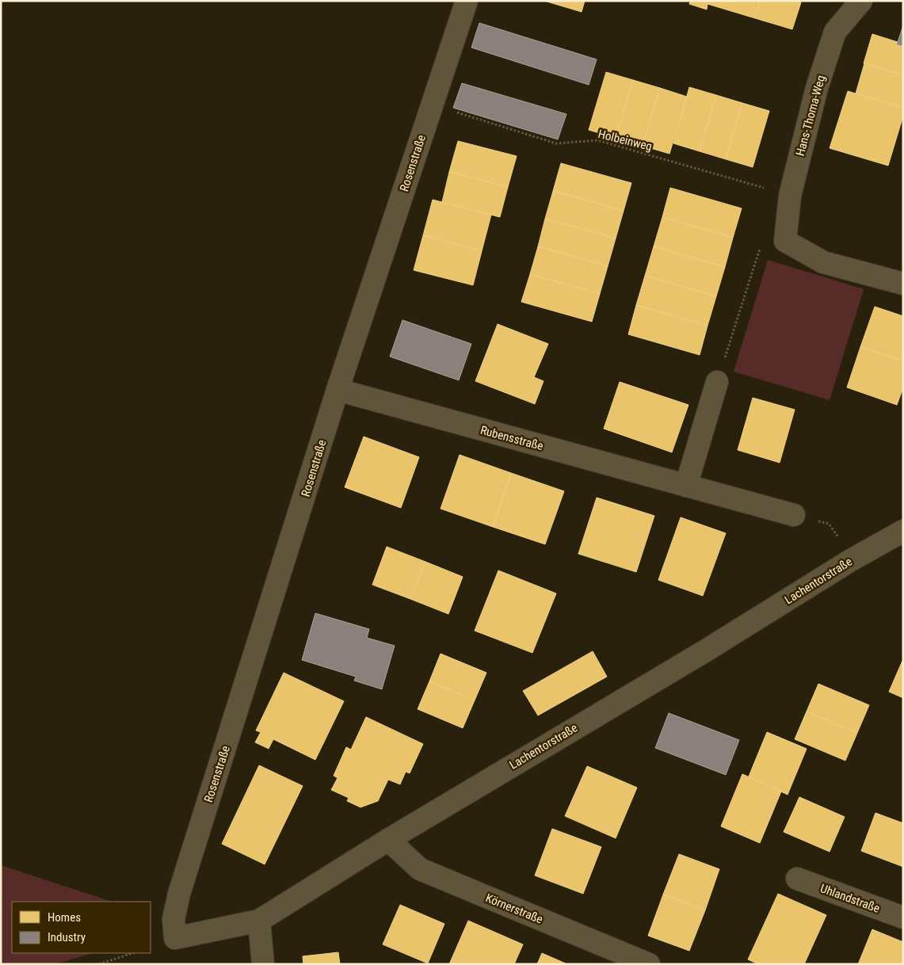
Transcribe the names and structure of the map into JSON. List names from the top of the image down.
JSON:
{
  "streets": {
    "street": [
      "Hans-Thoma-Weg",
      "Rosenstraße",
      "Rubensstraße",
      "Lachentorstraße",
      "Uhlandstraße",
      "Körnerstraße"
    ],
    "path": ["Holbeinweg"]
  },
  "crossings": [
    ["Hans-Thoma-Weg", "Holbeinweg"],
    ["Holbeinweg", "Rosenstraße"],
    ["Rosenstraße", "Rubensstraße"],
    ["Rosenstraße", "Lachentorstraße"],
    ["Lachentorstraße", "Körnerstraße"]
  ],
  "legend": ["Homes", "Industry"]
}
